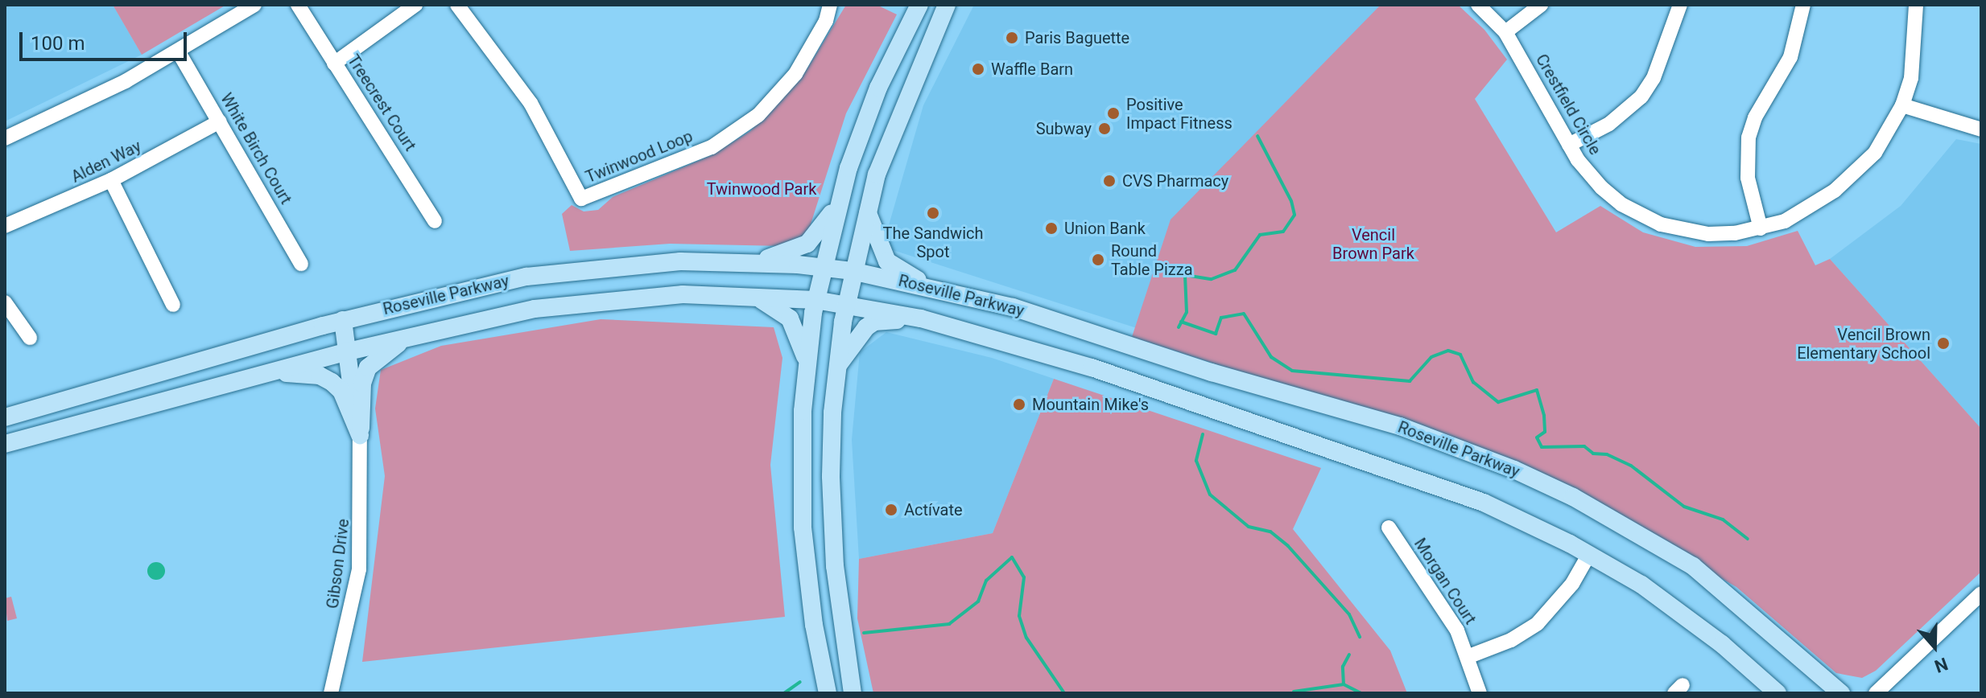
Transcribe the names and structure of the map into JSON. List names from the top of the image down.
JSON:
{
  "streets": {
    "main road": ["Roseville Parkway"],
    "street": [
      "Treecrest Court",
      "Crestfield Circle",
      "White Birch Court",
      "Twinwood Loop",
      "Alden Way",
      "Gibson Drive",
      "Morgan Court"
    ]
  },
  "crossings": [
    ["White Birch Court", "Alden Way"]
  ],
  "parks": ["Twinwood Park", "Vencil Brown Park"],
  "places": [
    "Paris Baguette",
    "Waffle Barn",
    "Positive Impact Fitness",
    "Subway",
    "CVS Pharmacy",
    "The Sandwich Spot",
    "Union Bank",
    "Round Table Pizza",
    "Vencil Brown Elementary School",
    "Mountain Mike's",
    "Actívate"
  ],
  "scale_bar": "100 m",
  "north": "bottom"
}
